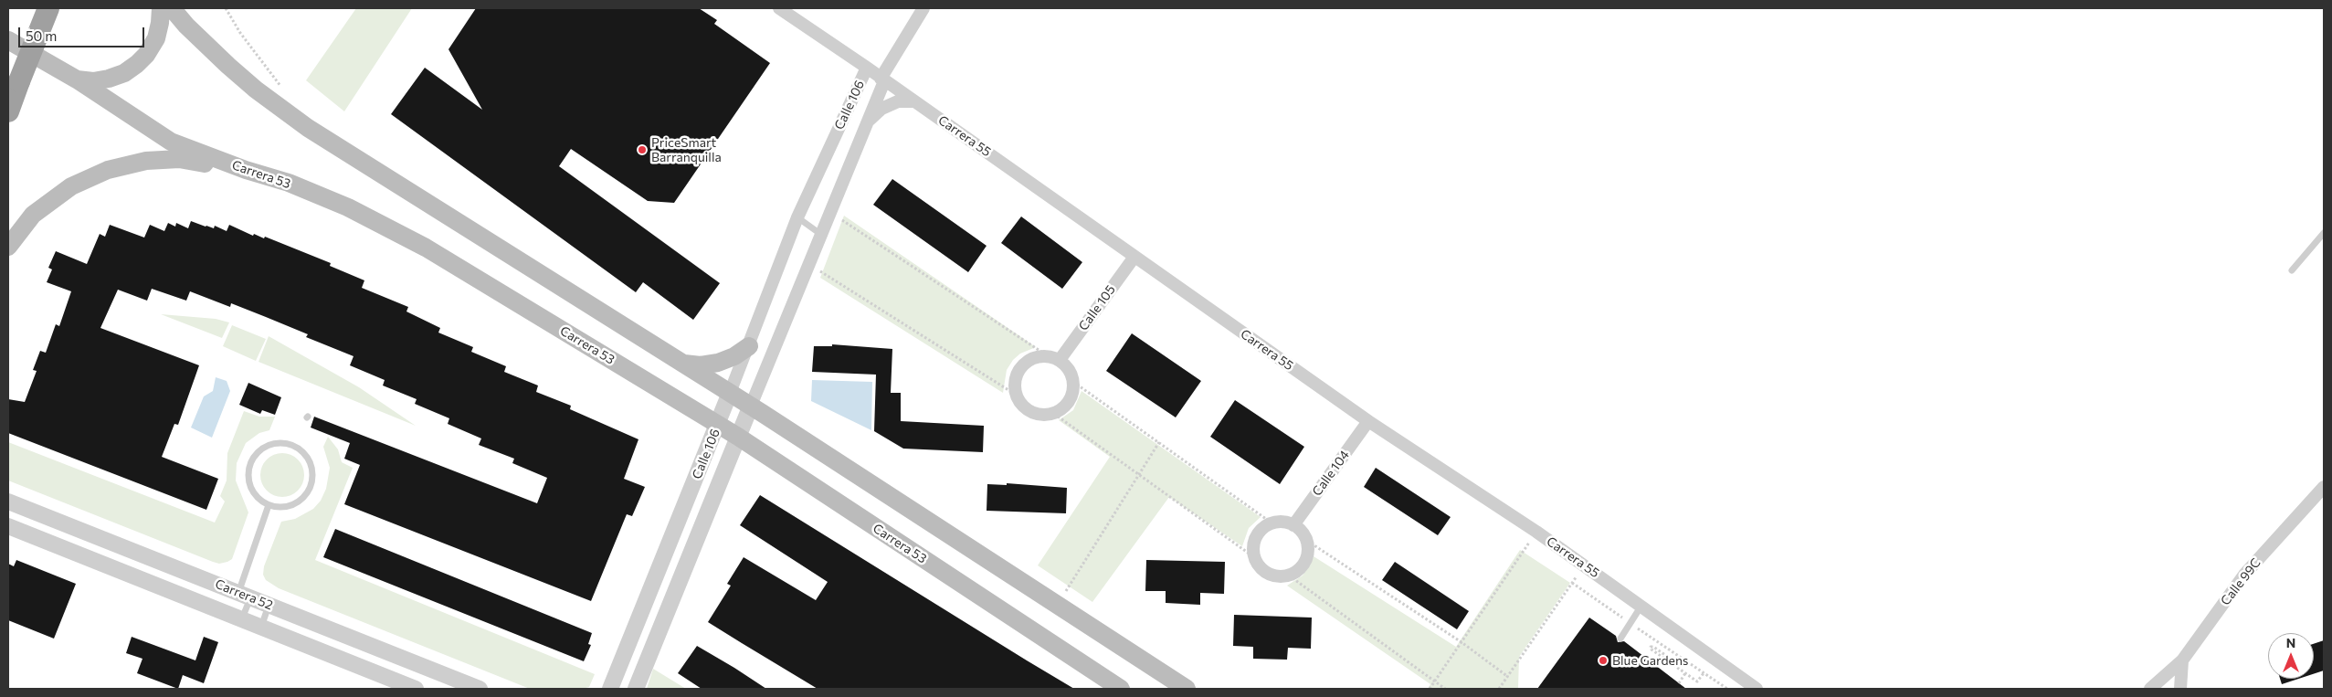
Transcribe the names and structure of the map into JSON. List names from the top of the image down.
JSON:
{
  "streets": {
    "main road": ["Carrera 53"],
    "street": [
      "Calle 106",
      "Carrera 55",
      "Calle 105",
      "Calle 104",
      "Calle 99C",
      "Carrera 52"
    ]
  },
  "crossings": [
    ["Calle 106", "Carrera 55"],
    ["Calle 106", "Carrera 53"],
    ["Carrera 55", "Calle 105"],
    ["Carrera 55", "Calle 104"]
  ],
  "places": ["PriceSmart Barranquilla", "Blue Gardens"],
  "scale_bar": "50 m",
  "north": "top"
}
